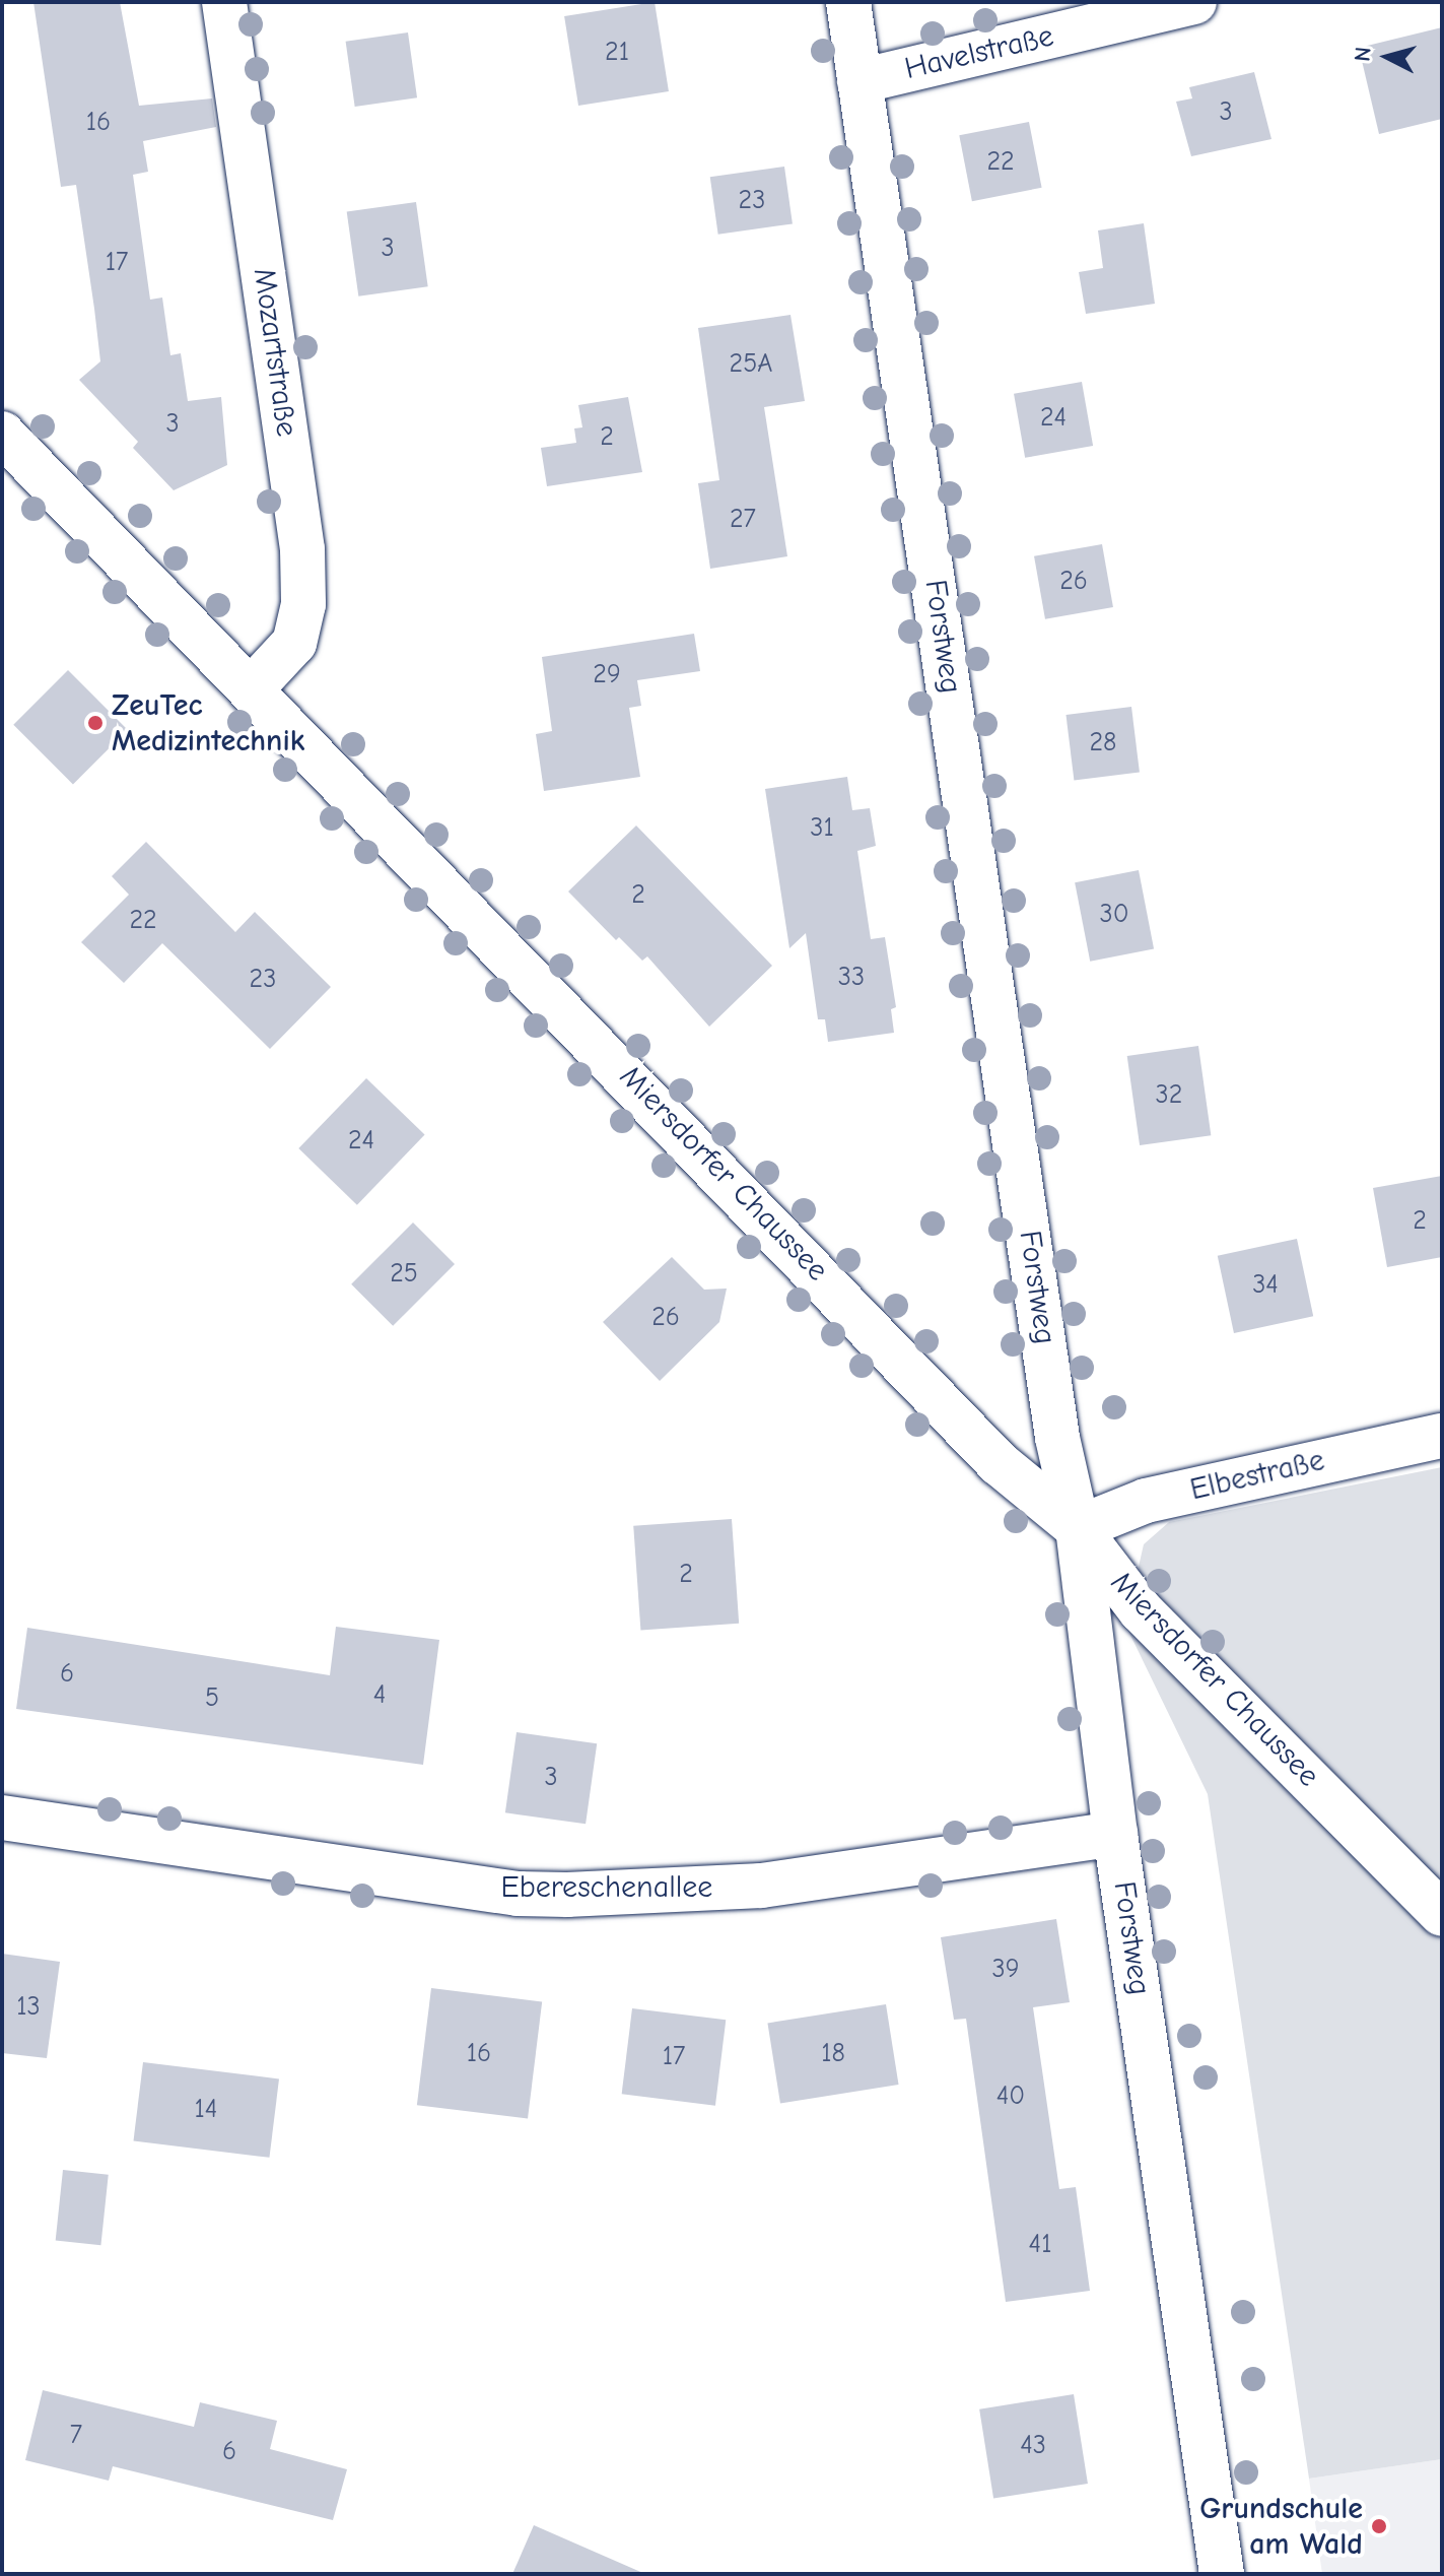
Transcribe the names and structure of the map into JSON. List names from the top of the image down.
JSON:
{
  "streets": {
    "street": [
      "Havelstraße",
      "Mozartstraße",
      "Forstweg",
      "Miersdorfer Chaussee",
      "Elbestraße",
      "Ebereschenallee"
    ]
  },
  "crossings": [
    ["Havelstraße", "Forstweg"],
    ["Mozartstraße", "Miersdorfer Chaussee"],
    ["Forstweg", "Miersdorfer Chaussee"],
    ["Forstweg", "Elbestraße"],
    ["Forstweg", "Ebereschenallee"],
    ["Miersdorfer Chaussee", "Elbestraße"]
  ],
  "places": ["ZeuTec Medizintechnik", "Grundschule am Wald"],
  "house_numbers": [
    "21",
    "3",
    "16",
    "22",
    "23",
    "3",
    "17",
    "25A",
    "24",
    "3",
    "2",
    "27",
    "26",
    "29",
    "28",
    "31",
    "2",
    "30",
    "22",
    "33",
    "23",
    "32",
    "24",
    "2",
    "25",
    "34",
    "26",
    "2",
    "6",
    "4",
    "5",
    "3",
    "39",
    "13",
    "16",
    "18",
    "17",
    "40",
    "14",
    "41",
    "7",
    "43",
    "6"
  ],
  "north": "left"
}
